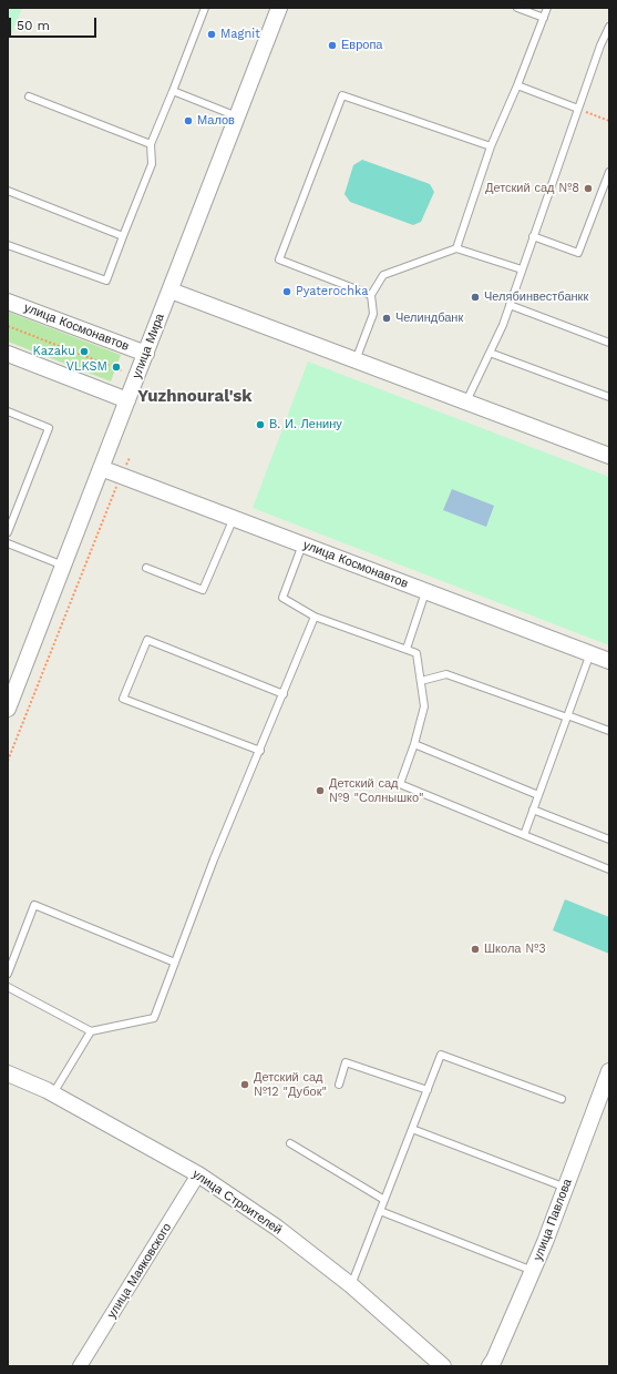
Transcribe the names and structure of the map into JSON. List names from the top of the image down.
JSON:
{
  "streets": {
    "street": [
      "улица Космонавтов",
      "улица Мира",
      "улица Строителей",
      "улица Павлова",
      "улица Маяковского"
    ]
  },
  "crossings": [
    ["улица Космонавтов", "улица Мира"],
    ["улица Строителей", "улица Маяковского"]
  ],
  "districts": ["Yuzhnoural'sk"],
  "places": [
    "Magnit",
    "Европа",
    "Малов",
    "Детский сад №8",
    "Pyaterochka",
    "Челябинвестбанкк",
    "Челиндбанк",
    "Kazaku",
    "VLKSM",
    "В. И. Ленину",
    "Детский сад №9 \"Солнышко\"",
    "Школа №3",
    "Детский сад №12 \"Дубок\""
  ],
  "scale_bar": "50 m"
}
